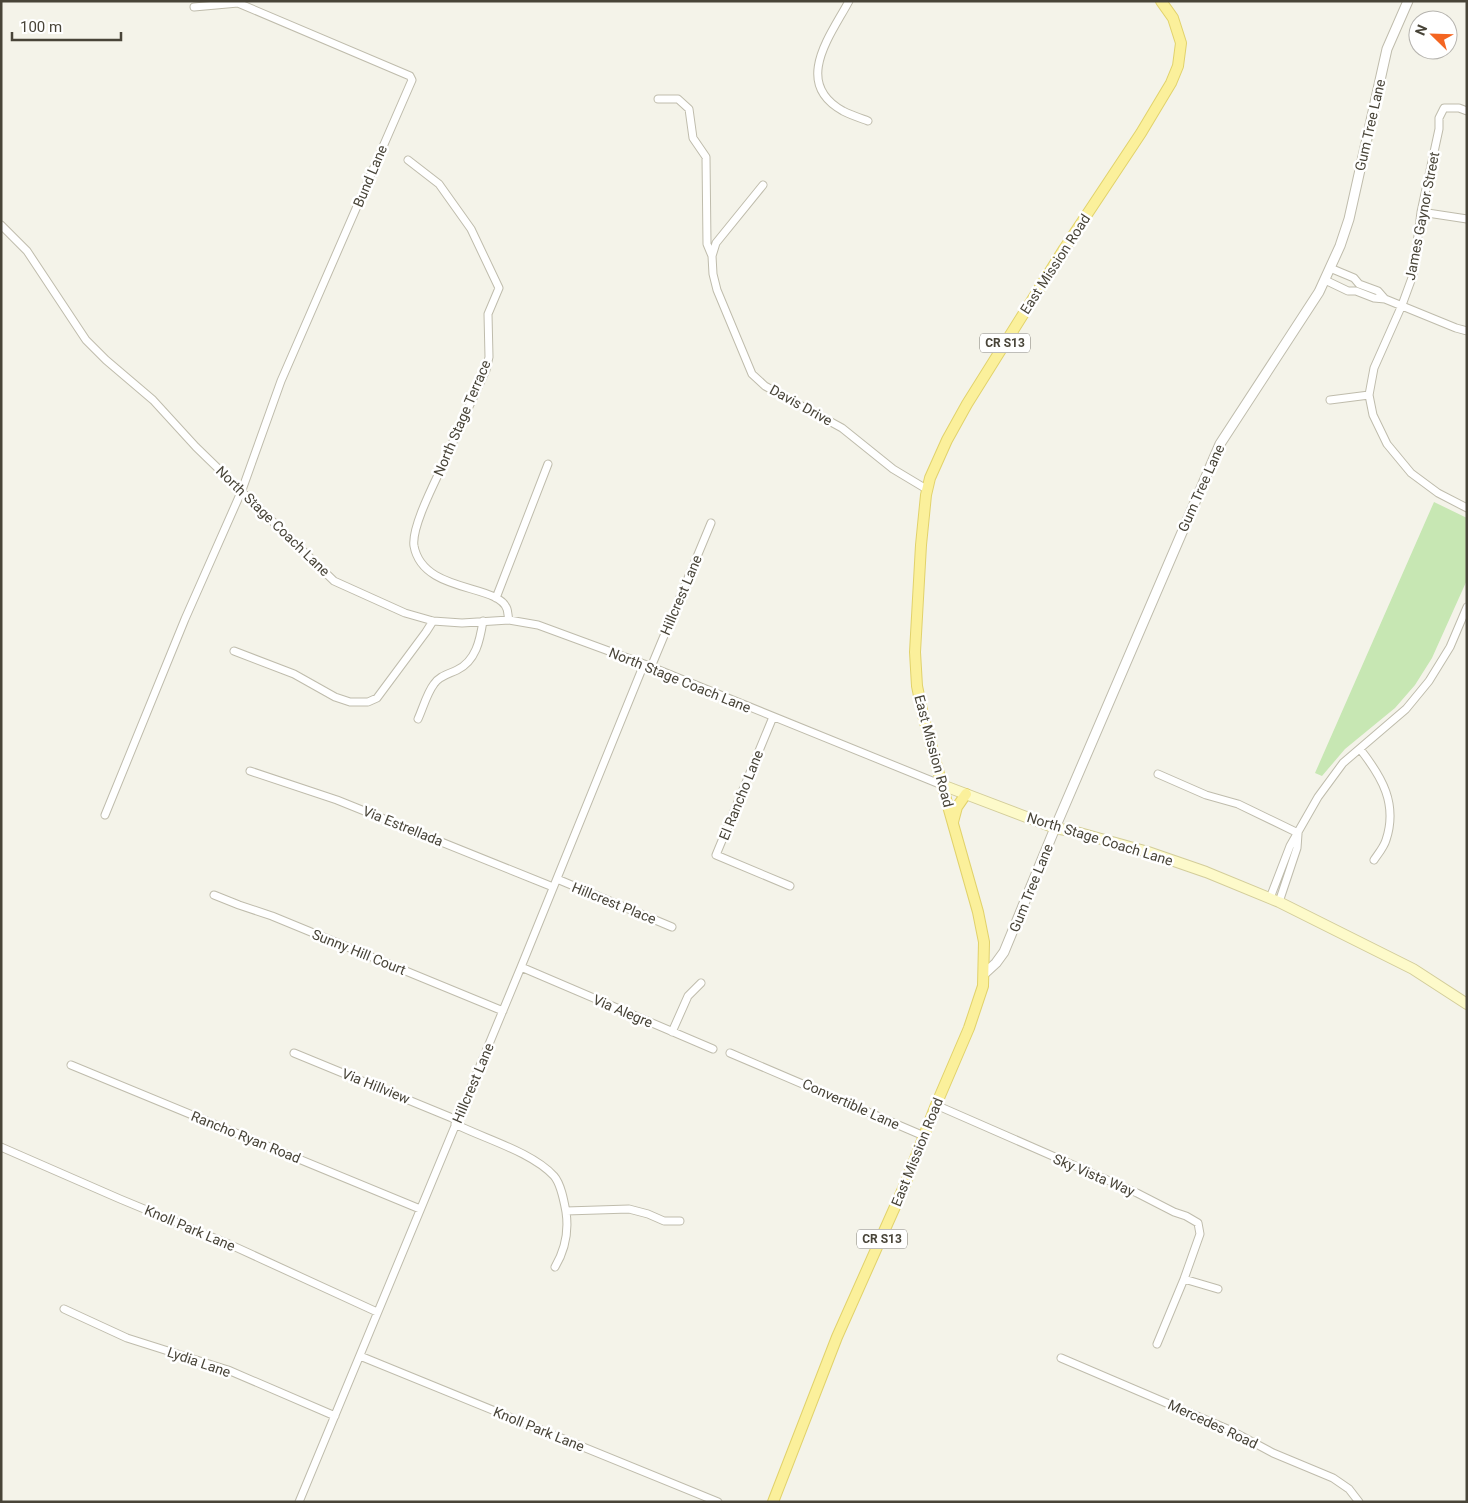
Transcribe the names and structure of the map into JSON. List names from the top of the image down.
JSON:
{
  "streets": {
    "main road": ["East Mission Road", "CR S13", "North Stage Coach Lane"],
    "street": [
      "Gum Tree Lane",
      "Bund Lane",
      "James Gaynor Street",
      "Davis Drive",
      "North Stage Terrace",
      "Hillcrest Lane",
      "El Rancho Lane",
      "Via Estrellada",
      "Hillcrest Place",
      "Sunny Hill Court",
      "Via Alegre",
      "Via Hillview",
      "Convertible Lane",
      "Rancho Ryan Road",
      "Sky Vista Way",
      "Knoll Park Lane",
      "Lydia Lane",
      "Mercedes Road"
    ]
  },
  "crossings": [
    ["Gum Tree Lane", "East Mission Road"],
    ["Gum Tree Lane", "North Stage Coach Lane"],
    ["Bund Lane", "North Stage Coach Lane"],
    ["East Mission Road", "Davis Drive"],
    ["East Mission Road", "North Stage Coach Lane"],
    ["East Mission Road", "Convertible Lane"],
    ["East Mission Road", "Sky Vista Way"],
    ["North Stage Coach Lane", "Hillcrest Lane"],
    ["North Stage Coach Lane", "El Rancho Lane"],
    ["Hillcrest Lane", "Via Estrellada"],
    ["Hillcrest Lane", "Hillcrest Place"],
    ["Hillcrest Lane", "Sunny Hill Court"],
    ["Hillcrest Lane", "Via Alegre"],
    ["Hillcrest Lane", "Via Hillview"],
    ["Hillcrest Lane", "Rancho Ryan Road"],
    ["Hillcrest Lane", "Knoll Park Lane"],
    ["Hillcrest Lane", "Lydia Lane"]
  ],
  "scale_bar": "100 m",
  "north": "top left"
}
